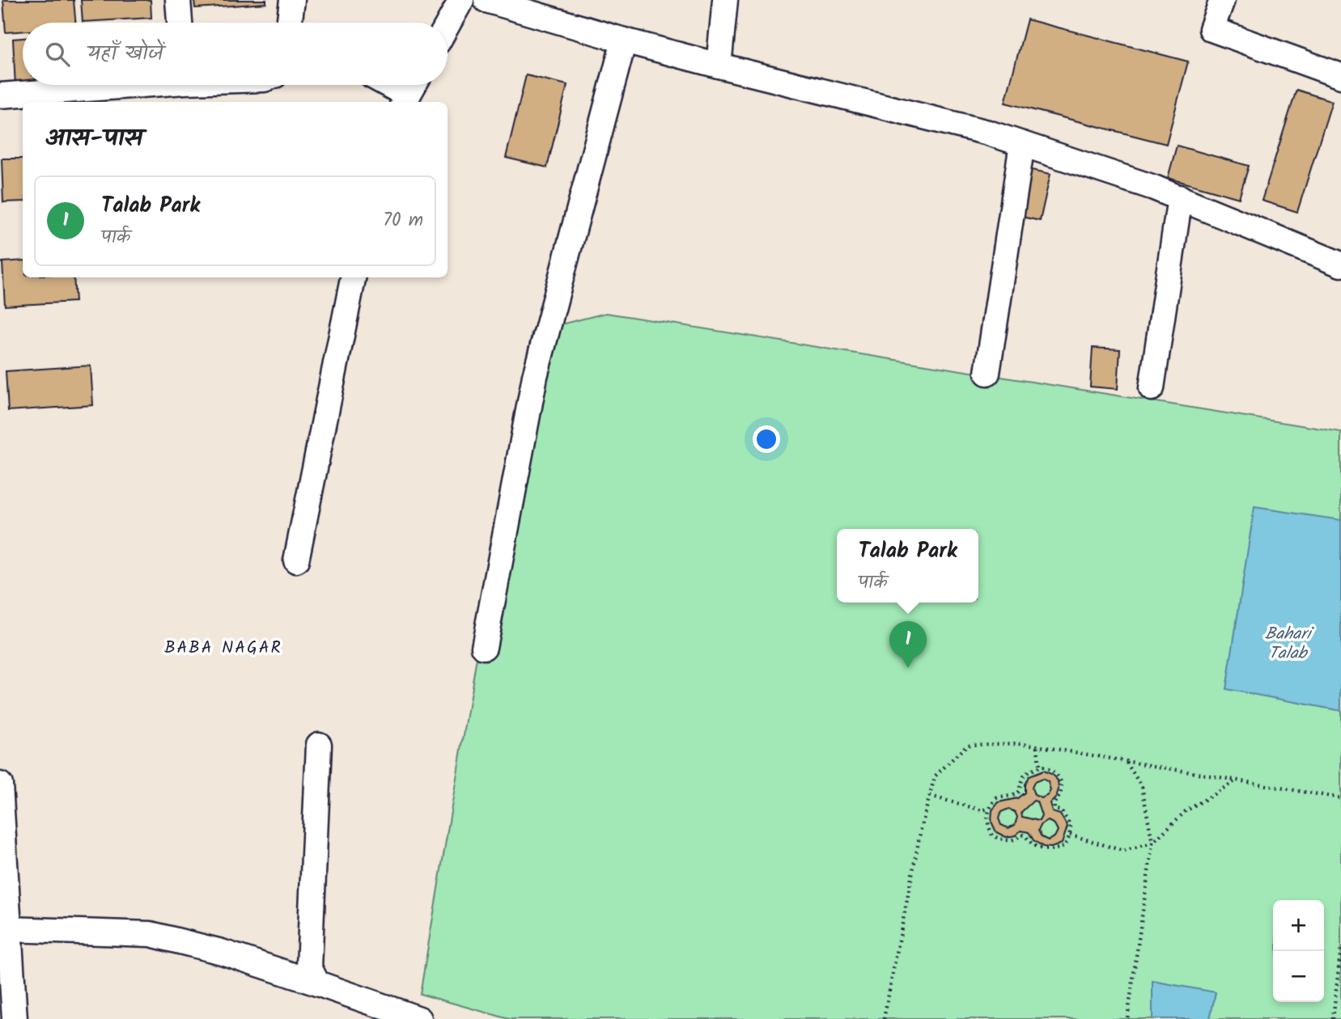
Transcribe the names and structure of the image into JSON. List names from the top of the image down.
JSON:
{
  "districts": ["BABA NAGAR"],
  "water": ["Bahari Talab"],
  "page": {
    "search": "यहाँ खोजें",
    "heading": "आस-पास",
    "list": [
      {
        "mark": "1",
        "name": "Talab Park",
        "note": "पार्क",
        "value": "70 m"
      }
    ],
    "popup": ["Talab Park", "पार्क"],
    "pins": "1",
    "map_buttons": ["+", "−"]
  }
}
